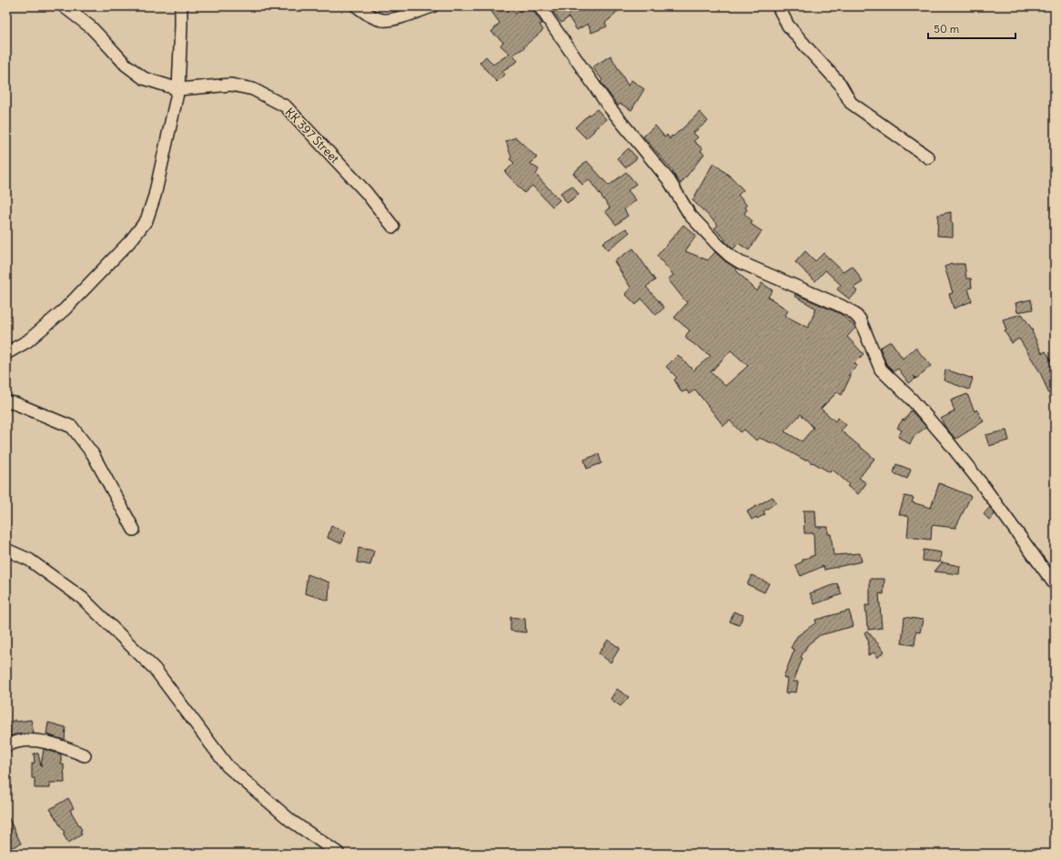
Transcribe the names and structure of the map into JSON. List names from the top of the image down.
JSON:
{
  "streets": {
    "street": ["KK 397 Street"]
  },
  "scale_bar": "50 m"
}
